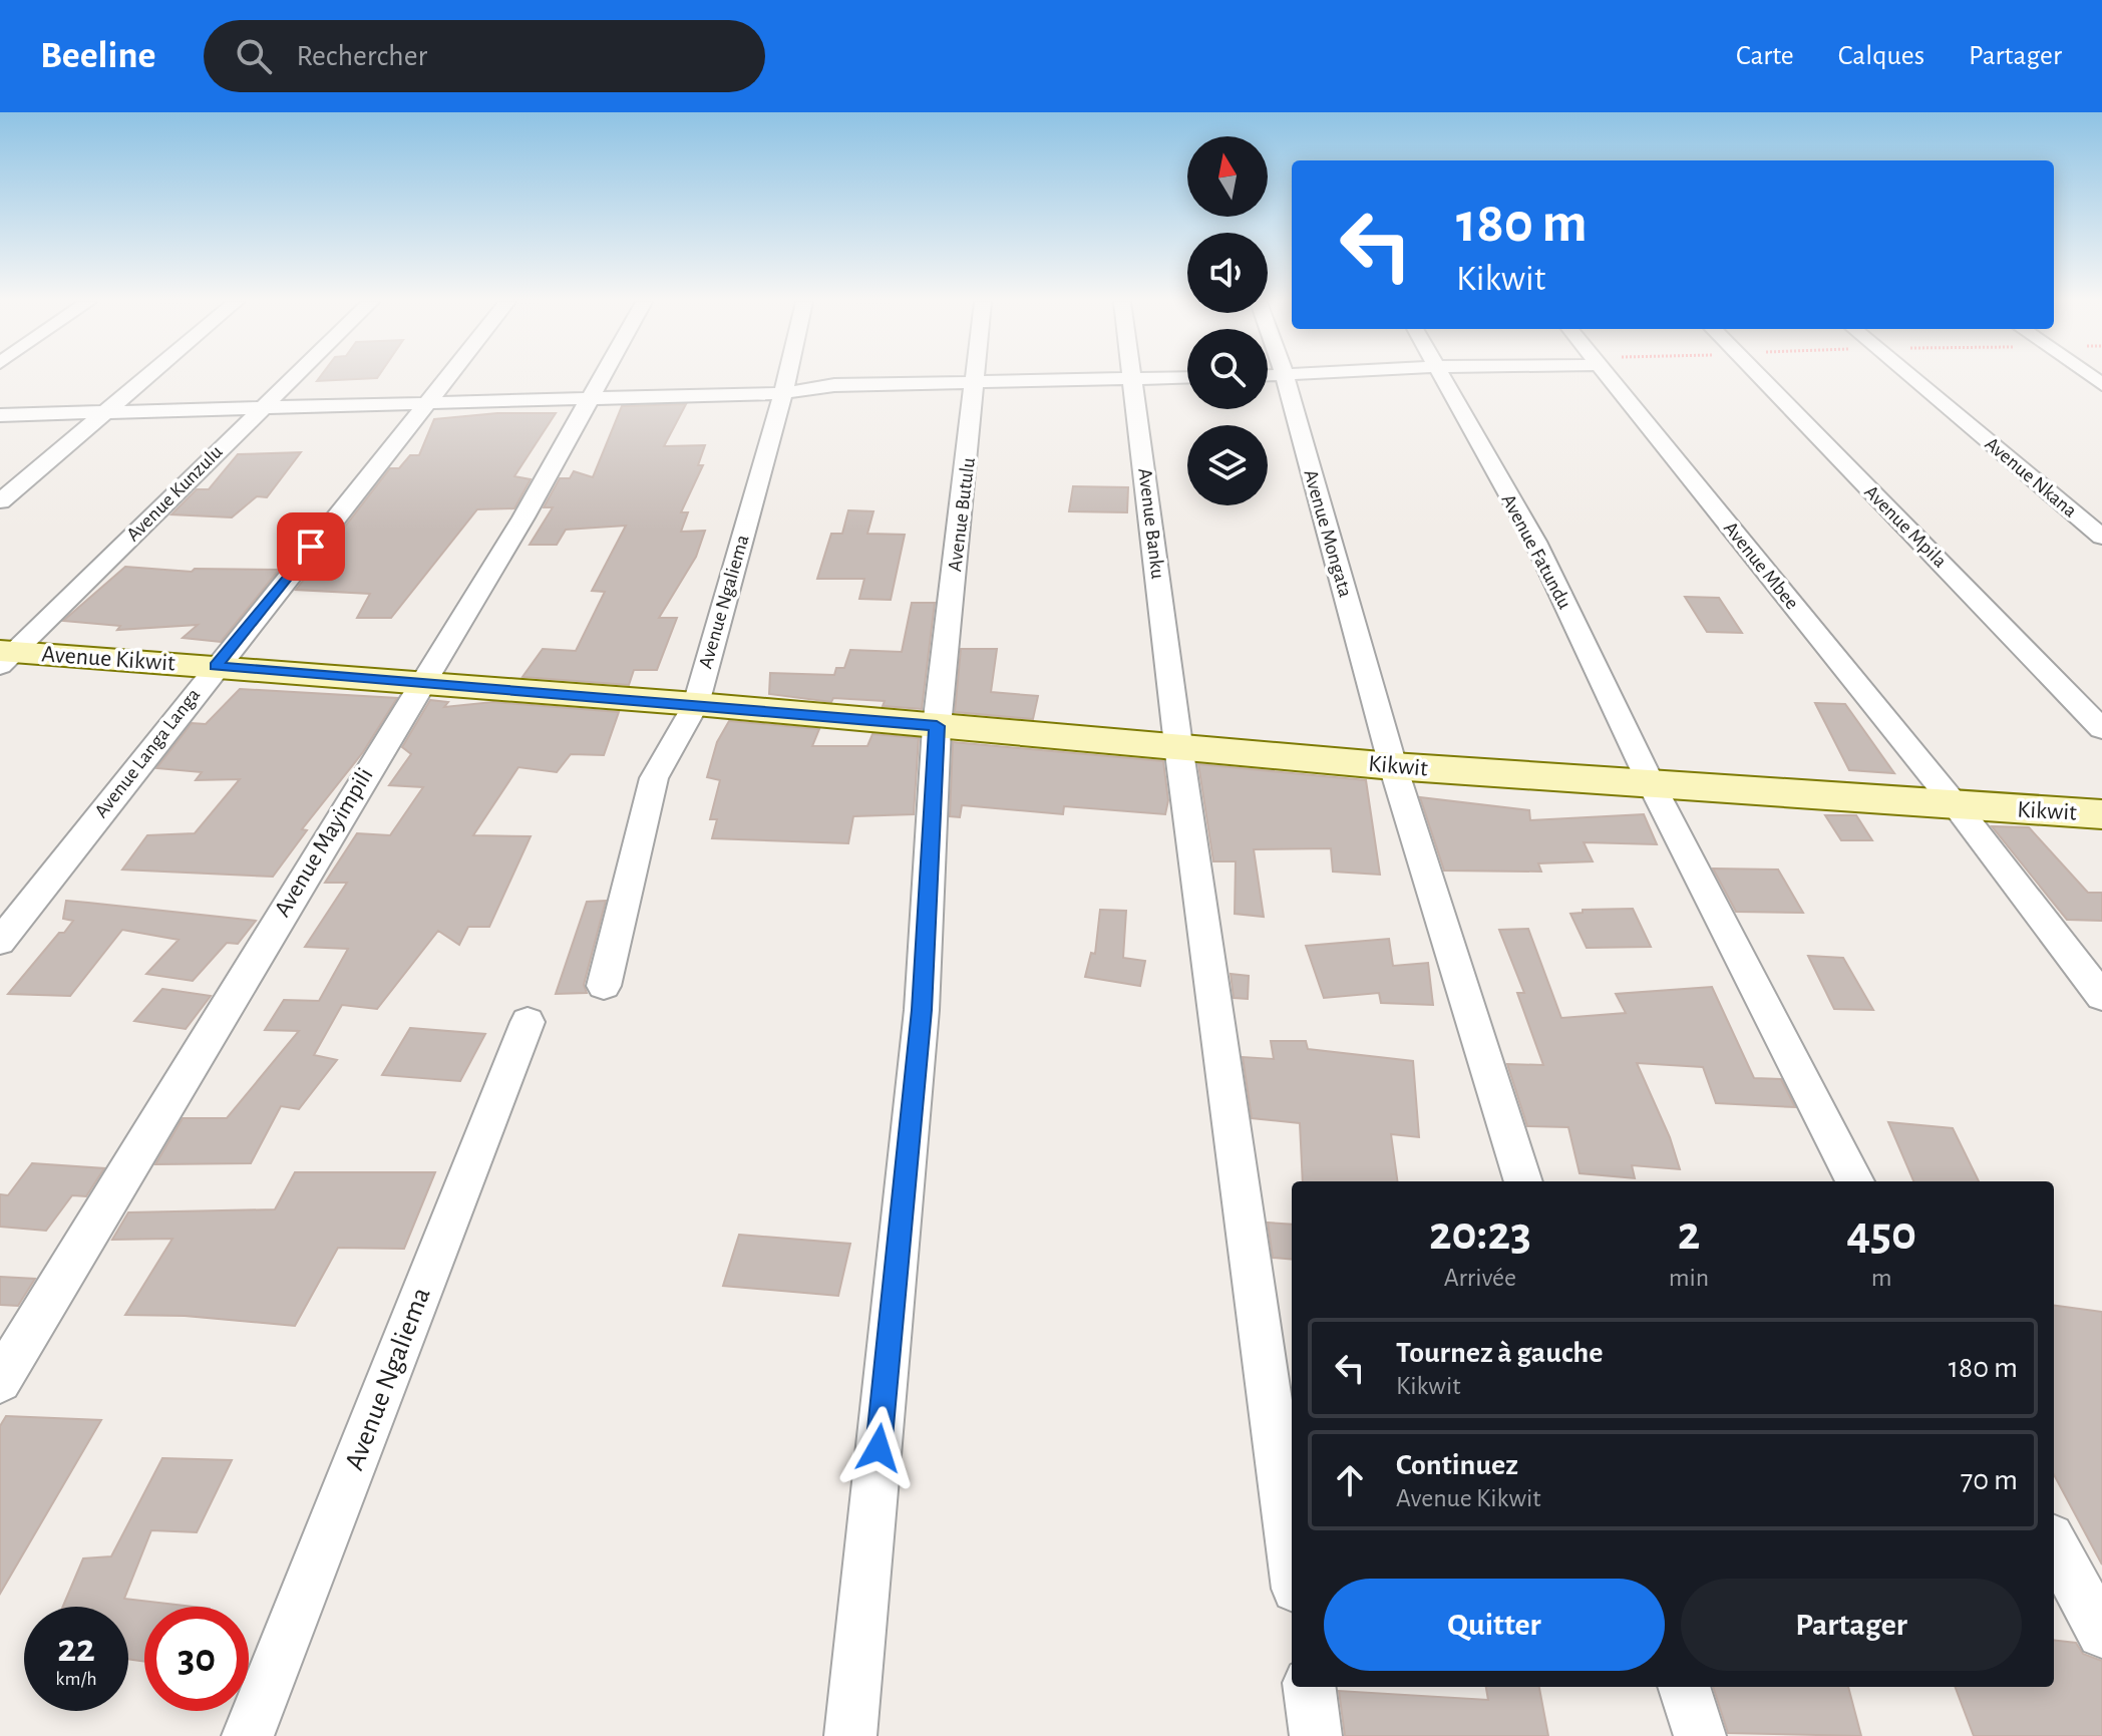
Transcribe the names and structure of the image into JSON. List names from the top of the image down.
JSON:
{
  "streets": {
    "main road": ["Avenue Kikwit", "Kikwit"],
    "street": [
      "Avenue Nkana",
      "Avenue Kunzulu",
      "Avenue Butulu",
      "Avenue Banku",
      "Avenue Mpila",
      "Avenue Mongata",
      "Avenue Fatundu",
      "Avenue Mbee",
      "Avenue Ngaliema",
      "Avenue Langa Langa",
      "Avenue Mayimpili"
    ]
  },
  "crossings": [
    ["Avenue Kunzulu", "Avenue Kikwit"],
    ["Avenue Butulu", "Kikwit"],
    ["Avenue Banku", "Kikwit"],
    ["Avenue Mongata", "Kikwit"],
    ["Avenue Fatundu", "Kikwit"],
    ["Avenue Mbee", "Kikwit"],
    ["Avenue Ngaliema", "Avenue Kikwit"],
    ["Avenue Ngaliema", "Kikwit"],
    ["Avenue Kikwit", "Avenue Langa Langa"],
    ["Avenue Kikwit", "Kikwit"],
    ["Avenue Kikwit", "Avenue Mayimpili"]
  ],
  "north": "top",
  "page": {
    "header": "Beeline",
    "search": "Rechercher",
    "nav": ["Carte", "Calques", "Partager"],
    "turn": ["180 m", "Kikwit"],
    "eta": [
      "20:23",
      "Arrivée",
      "2",
      "min",
      "450",
      "m"
    ],
    "list": [
      {
        "name": "Tournez à gauche",
        "note": "Kikwit",
        "value": "180 m"
      },
      {
        "name": "Continuez",
        "note": "Avenue Kikwit",
        "value": "70 m"
      }
    ],
    "buttons": ["Quitter", "Partager"],
    "speed": "22 km/h",
    "limit": "30"
  }
}
